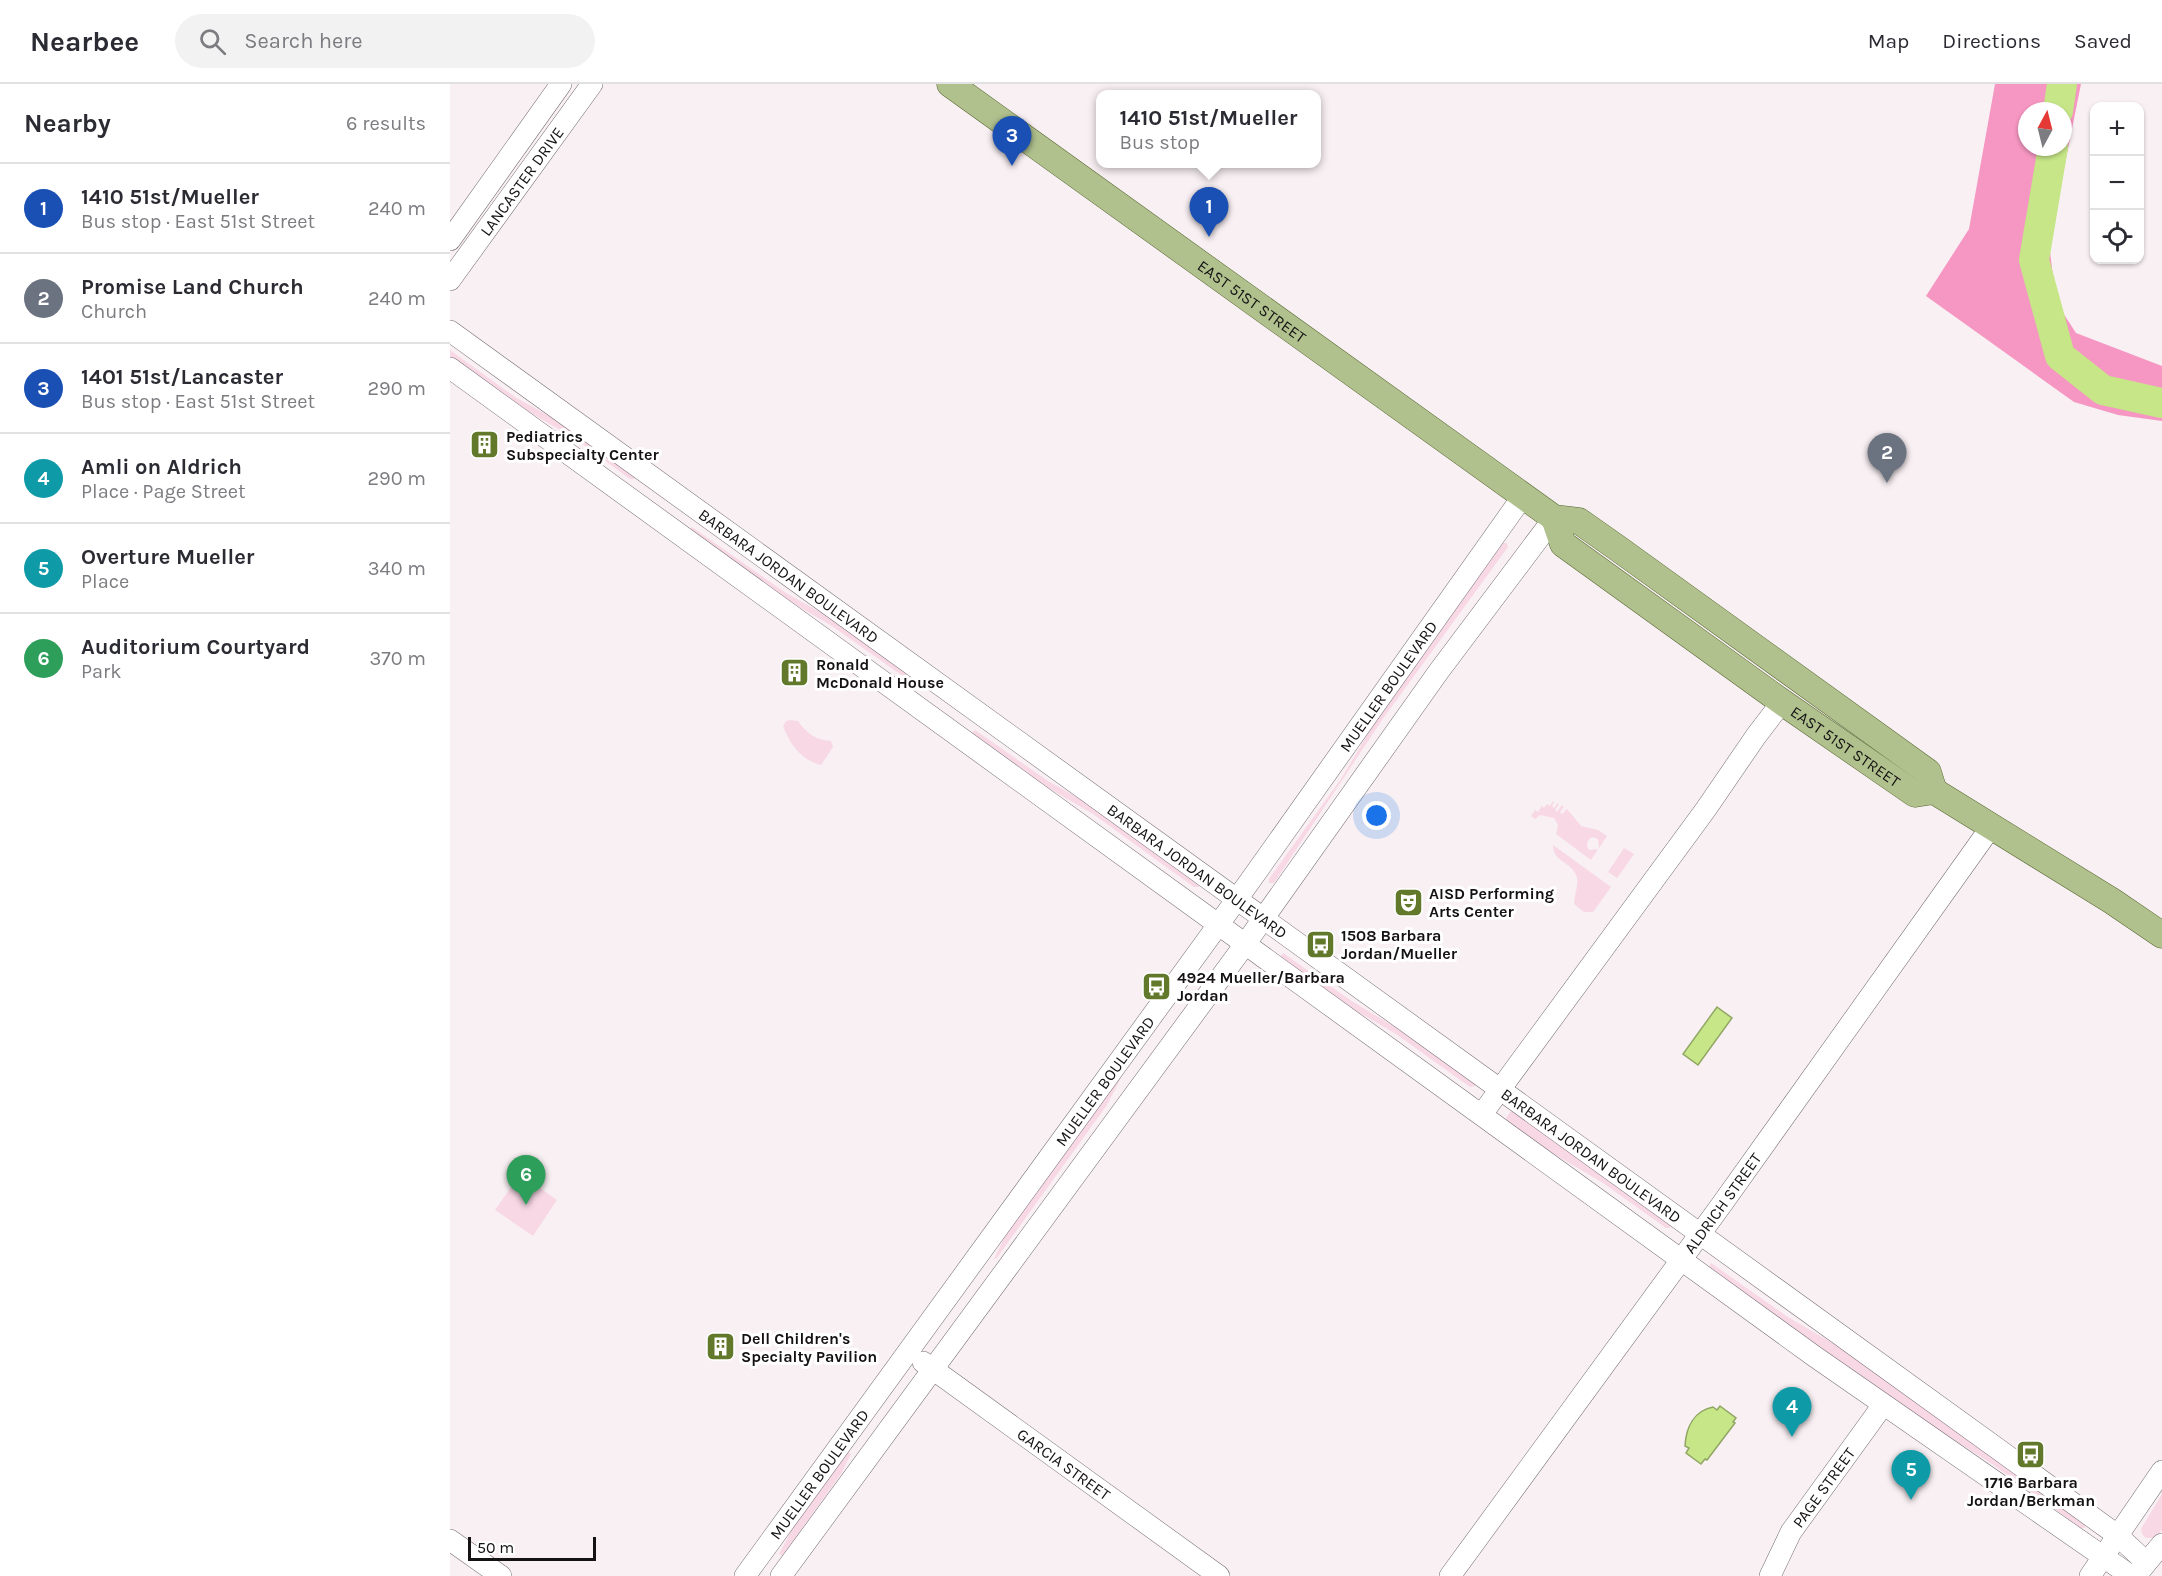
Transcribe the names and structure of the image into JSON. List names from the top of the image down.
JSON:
{
  "streets": {
    "main road": ["EAST 51ST STREET"],
    "street": [
      "LANCASTER DRIVE",
      "BARBARA JORDAN BOULEVARD",
      "MUELLER BOULEVARD",
      "ALDRICH STREET",
      "GARCIA STREET",
      "PAGE STREET"
    ]
  },
  "crossings": [
    ["EAST 51ST STREET", "MUELLER BOULEVARD"],
    ["EAST 51ST STREET", "ALDRICH STREET"],
    ["BARBARA JORDAN BOULEVARD", "MUELLER BOULEVARD"],
    ["BARBARA JORDAN BOULEVARD", "ALDRICH STREET"],
    ["BARBARA JORDAN BOULEVARD", "PAGE STREET"],
    ["MUELLER BOULEVARD", "GARCIA STREET"]
  ],
  "places": {
    "building": ["Pediatrics Subspecialty Center", "Ronald McDonald House", "Dell Children's Specialty Pavilion"],
    "theatre": ["AISD Performing Arts Center"],
    "bus stop": ["1508 Barbara Jordan/Mueller", "4924 Mueller/Barbara Jordan", "1716 Barbara Jordan/Berkman"]
  },
  "scale_bar": "50 m",
  "north": "top",
  "page": {
    "header": "Nearbee",
    "search": "Search here",
    "nav": ["Map", "Directions", "Saved"],
    "heading": ["Nearby", "6 results"],
    "popup": ["1410 51st/Mueller", "Bus stop"],
    "map_buttons": ["+", "−"],
    "pins": [
      "3",
      "1",
      "2",
      "6",
      "4",
      "5"
    ],
    "list": [
      {
        "mark": "1",
        "name": "1410 51st/Mueller",
        "note": "Bus stop · East 51st Street",
        "value": "240 m"
      },
      {
        "mark": "2",
        "name": "Promise Land Church",
        "note": "Church",
        "value": "240 m"
      },
      {
        "mark": "3",
        "name": "1401 51st/Lancaster",
        "note": "Bus stop · East 51st Street",
        "value": "290 m"
      },
      {
        "mark": "4",
        "name": "Amli on Aldrich",
        "note": "Place · Page Street",
        "value": "290 m"
      },
      {
        "mark": "5",
        "name": "Overture Mueller",
        "note": "Place",
        "value": "340 m"
      },
      {
        "mark": "6",
        "name": "Auditorium Courtyard",
        "note": "Park",
        "value": "370 m"
      }
    ],
    "scale": "50 m"
  }
}
